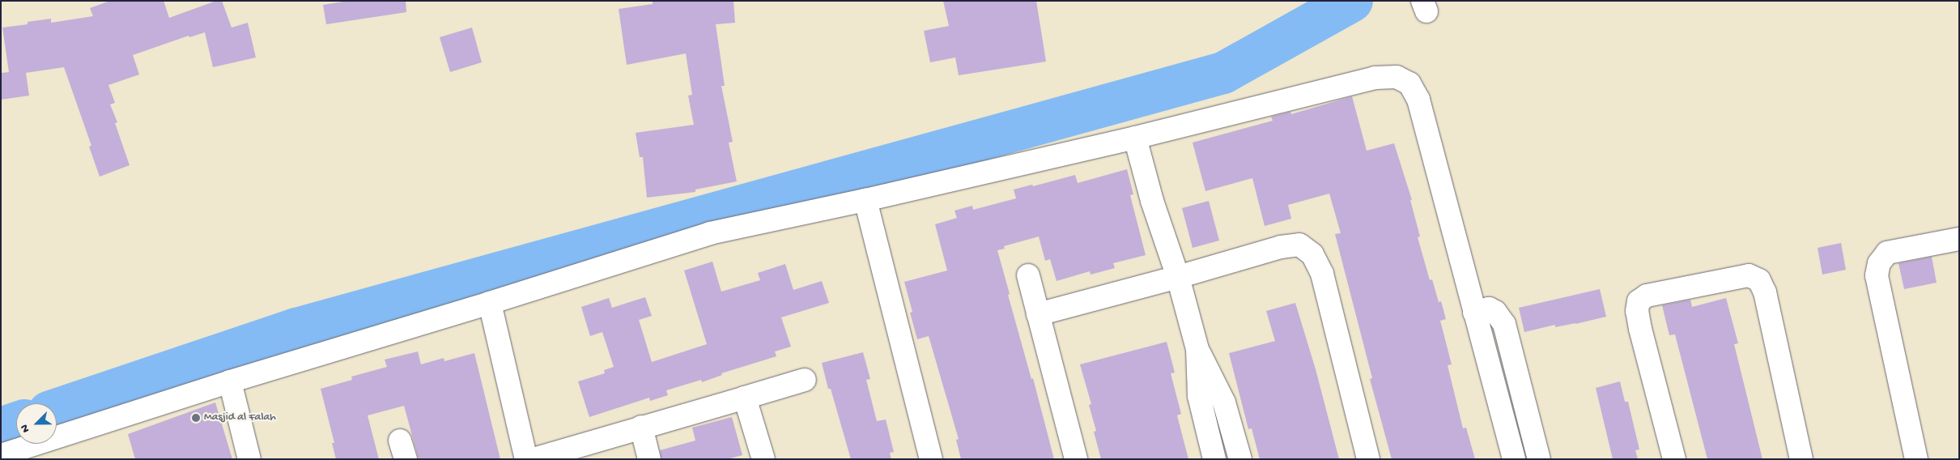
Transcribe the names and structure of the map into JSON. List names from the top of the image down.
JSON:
{
  "places": ["Masjid al Falah"],
  "north": "bottom left"
}
